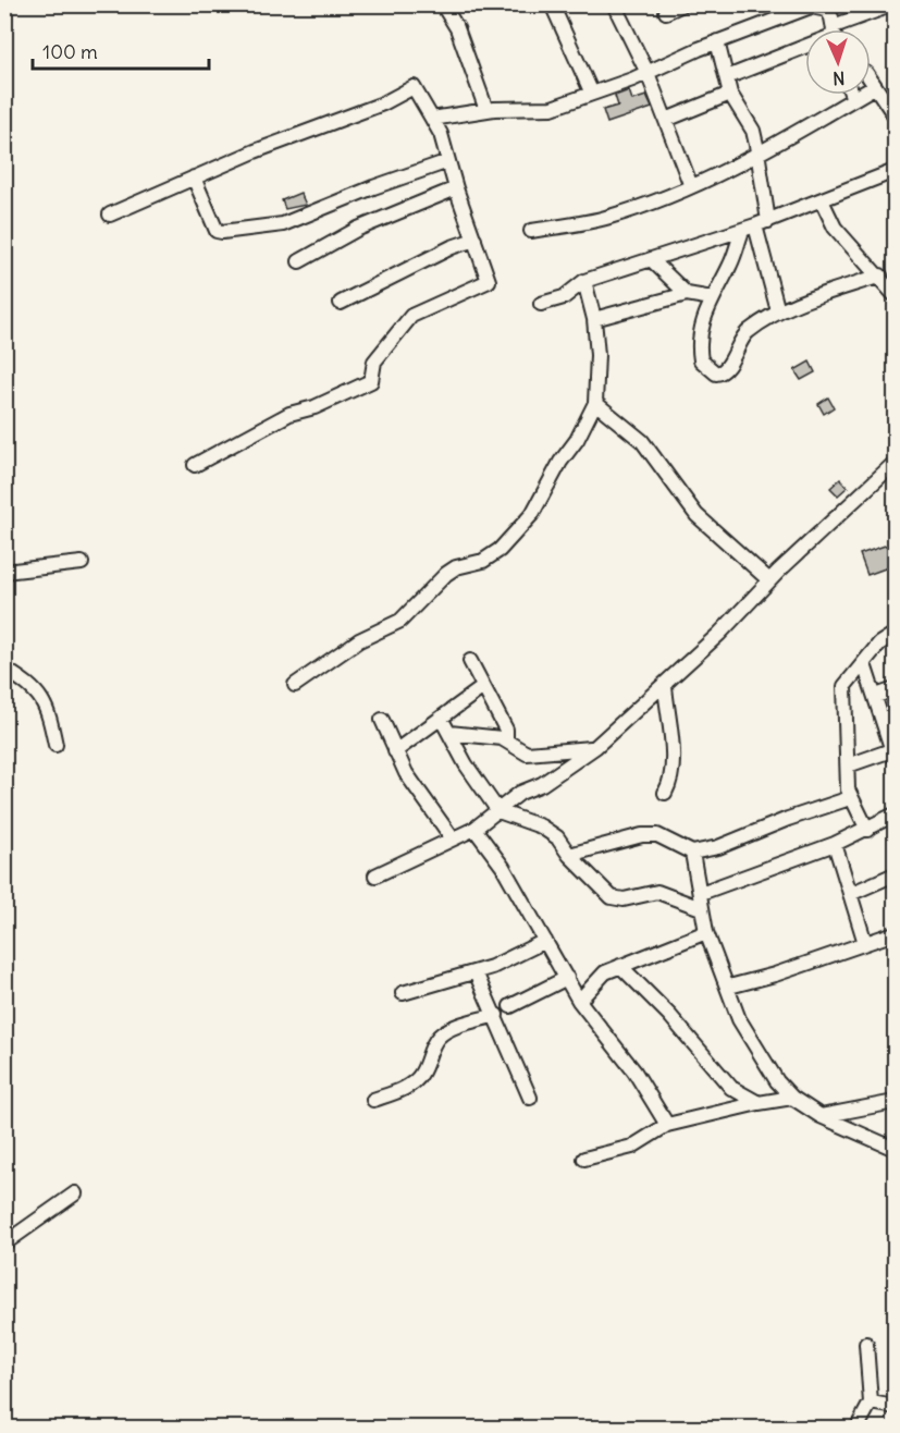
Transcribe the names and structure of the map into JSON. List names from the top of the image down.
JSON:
{
  "scale_bar": "100 m",
  "north": "bottom"
}
